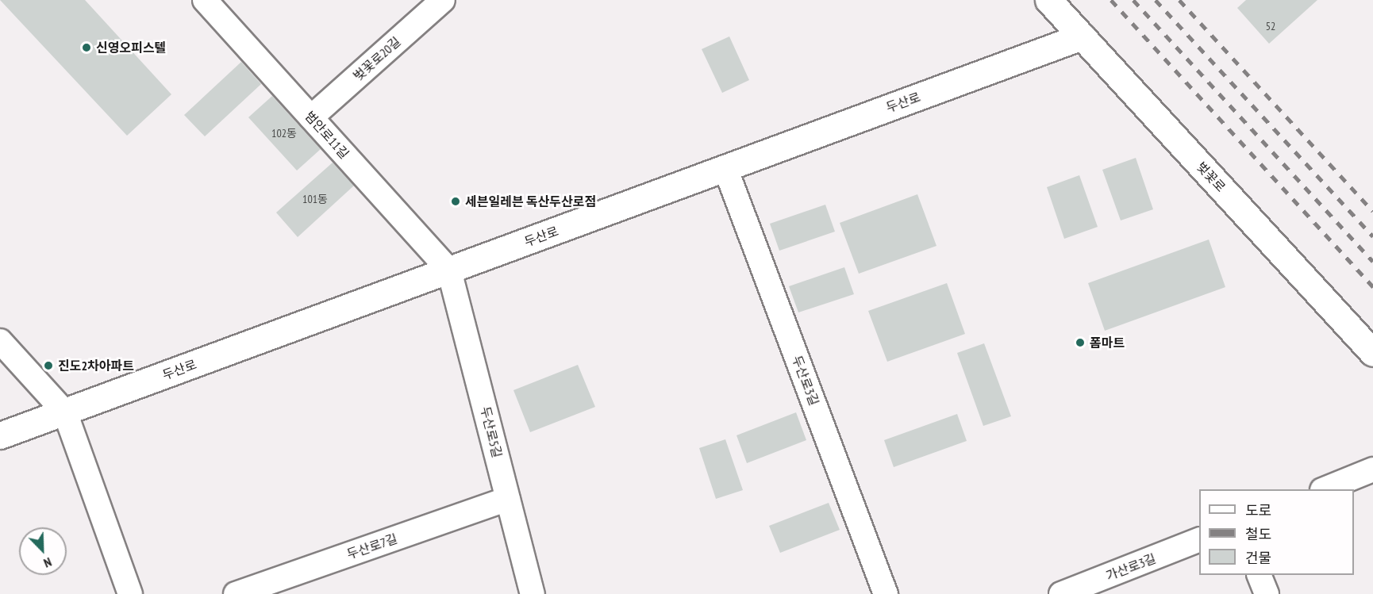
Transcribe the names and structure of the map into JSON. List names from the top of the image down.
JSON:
{
  "streets": {
    "street": [
      "벚꽃로20길",
      "두산로",
      "범안로11길",
      "벚꽃로",
      "두산로3길",
      "두산로5길",
      "두산로7길",
      "가산로3길"
    ]
  },
  "crossings": [
    ["벚꽃로20길", "범안로11길"],
    ["두산로", "범안로11길"],
    ["두산로", "벚꽃로"],
    ["두산로", "두산로3길"],
    ["두산로", "두산로5길"],
    ["범안로11길", "두산로5길"],
    ["두산로5길", "두산로7길"]
  ],
  "places": [
    "신영오피스텔",
    "세븐일레븐 독산두산로점",
    "폼마트",
    "진도2차아파트"
  ],
  "house_numbers": ["52", "102동", "101동"],
  "legend": ["도로", "철도", "건물"],
  "north": "bottom right"
}
